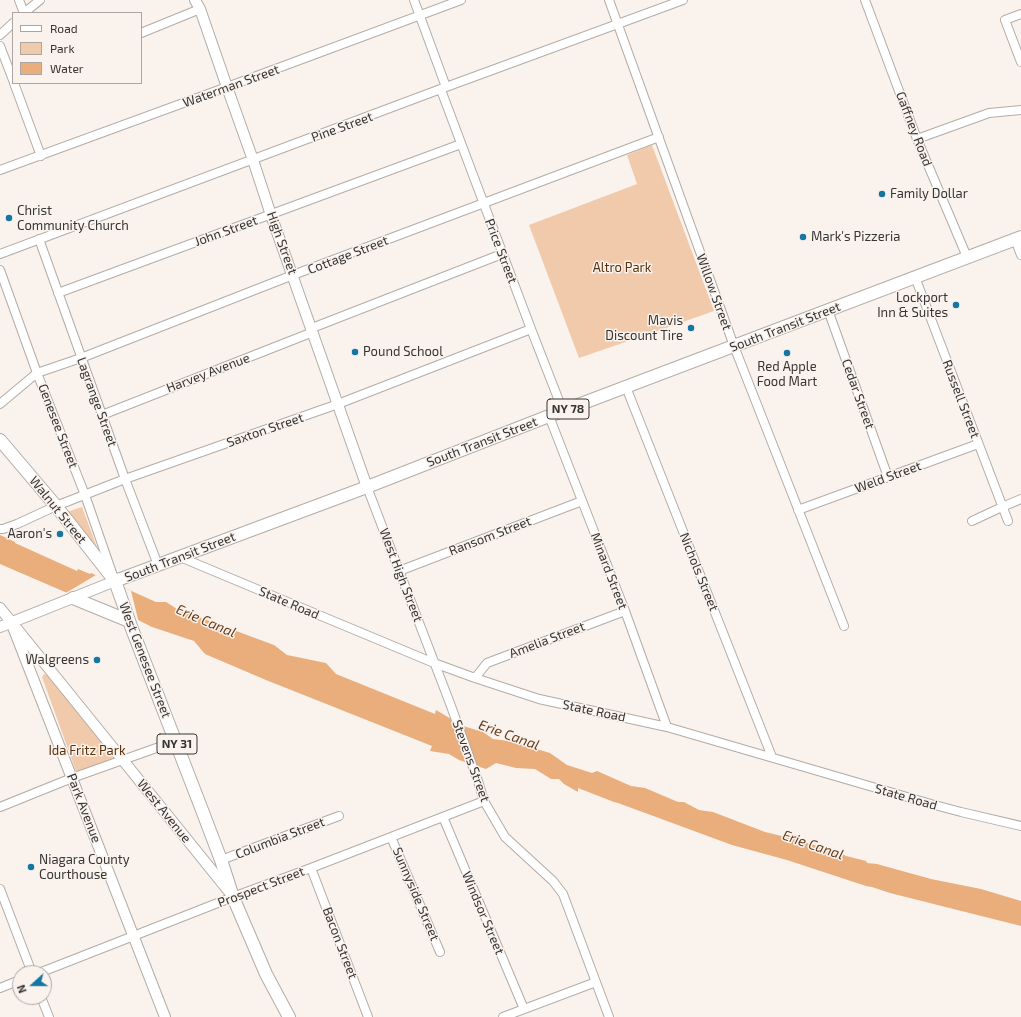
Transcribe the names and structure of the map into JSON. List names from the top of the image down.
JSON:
{
  "streets": {
    "highway": [
      "South Transit Street",
      "NY 78",
      "Walnut Street",
      "West Genesee Street",
      "NY 31",
      "West Avenue"
    ],
    "main road": ["High Street", "Park Avenue"],
    "street": [
      "Waterman Street",
      "Pine Street",
      "Gaffney Road",
      "John Street",
      "Price Street",
      "Cottage Street",
      "Willow Street",
      "Harvey Avenue",
      "Cedar Street",
      "Russell Street",
      "Lagrange Street",
      "Genesee Street",
      "Saxton Street",
      "Weld Street",
      "Ransom Street",
      "Minard Street",
      "Nichols Street",
      "West High Street",
      "State Road",
      "Amelia Street",
      "Stevens Street",
      "Columbia Street",
      "Prospect Street",
      "Sunnyside Street",
      "Windsor Street",
      "Bacon Street"
    ]
  },
  "crossings": [
    ["Waterman Street", "High Street"],
    ["Waterman Street", "Price Street"],
    ["Pine Street", "High Street"],
    ["Pine Street", "Price Street"],
    ["Pine Street", "Willow Street"],
    ["Pine Street", "Lagrange Street"],
    ["Gaffney Road", "South Transit Street"],
    ["John Street", "High Street"],
    ["John Street", "Price Street"],
    ["John Street", "Lagrange Street"],
    ["High Street", "Cottage Street"],
    ["High Street", "South Transit Street"],
    ["High Street", "Harvey Avenue"],
    ["High Street", "Saxton Street"],
    ["High Street", "West High Street"],
    ["Price Street", "Cottage Street"],
    ["Price Street", "South Transit Street"],
    ["Price Street", "Harvey Avenue"],
    ["Price Street", "Saxton Street"],
    ["Cottage Street", "Willow Street"],
    ["Cottage Street", "Lagrange Street"],
    ["Cottage Street", "Genesee Street"],
    ["Willow Street", "South Transit Street"],
    ["Willow Street", "Weld Street"],
    ["South Transit Street", "Cedar Street"],
    ["South Transit Street", "Russell Street"],
    ["South Transit Street", "Lagrange Street"],
    ["South Transit Street", "NY 78"],
    ["South Transit Street", "Genesee Street"],
    ["South Transit Street", "Walnut Street"],
    ["South Transit Street", "Minard Street"],
    ["South Transit Street", "Nichols Street"],
    ["South Transit Street", "West High Street"],
    ["South Transit Street", "State Road"],
    ["South Transit Street", "West Genesee Street"],
    ["South Transit Street", "Park Avenue"],
    ["South Transit Street", "West Avenue"],
    ["Harvey Avenue", "Lagrange Street"],
    ["Cedar Street", "Weld Street"],
    ["Russell Street", "Weld Street"],
    ["Lagrange Street", "Saxton Street"],
    ["NY 78", "Park Avenue"],
    ["NY 78", "West Avenue"],
    ["Genesee Street", "Saxton Street"],
    ["Genesee Street", "Walnut Street"],
    ["Genesee Street", "West Genesee Street"],
    ["Saxton Street", "Walnut Street"],
    ["Walnut Street", "West Genesee Street"],
    ["Ransom Street", "Minard Street"],
    ["Ransom Street", "West High Street"],
    ["Minard Street", "State Road"],
    ["Minard Street", "Amelia Street"],
    ["Nichols Street", "State Road"],
    ["West High Street", "State Road"],
    ["West High Street", "Stevens Street"],
    ["State Road", "Amelia Street"],
    ["State Road", "Stevens Street"],
    ["West Genesee Street", "West Avenue"],
    ["West Genesee Street", "Columbia Street"],
    ["West Genesee Street", "Prospect Street"],
    ["Stevens Street", "Prospect Street"],
    ["Park Avenue", "West Avenue"],
    ["Park Avenue", "Prospect Street"],
    ["West Avenue", "Prospect Street"],
    ["Prospect Street", "Sunnyside Street"],
    ["Prospect Street", "Windsor Street"],
    ["Prospect Street", "Bacon Street"]
  ],
  "water": ["Erie Canal"],
  "parks": ["Altro Park", "Ida Fritz Park"],
  "places": [
    "Family Dollar",
    "Christ Community Church",
    "Mark's Pizzeria",
    "Lockport Inn & Suites",
    "Mavis Discount Tire",
    "Pound School",
    "Red Apple Food Mart",
    "Aaron's",
    "Walgreens",
    "Niagara County Courthouse"
  ],
  "legend": ["Road", "Park", "Water"],
  "north": "left"
}
